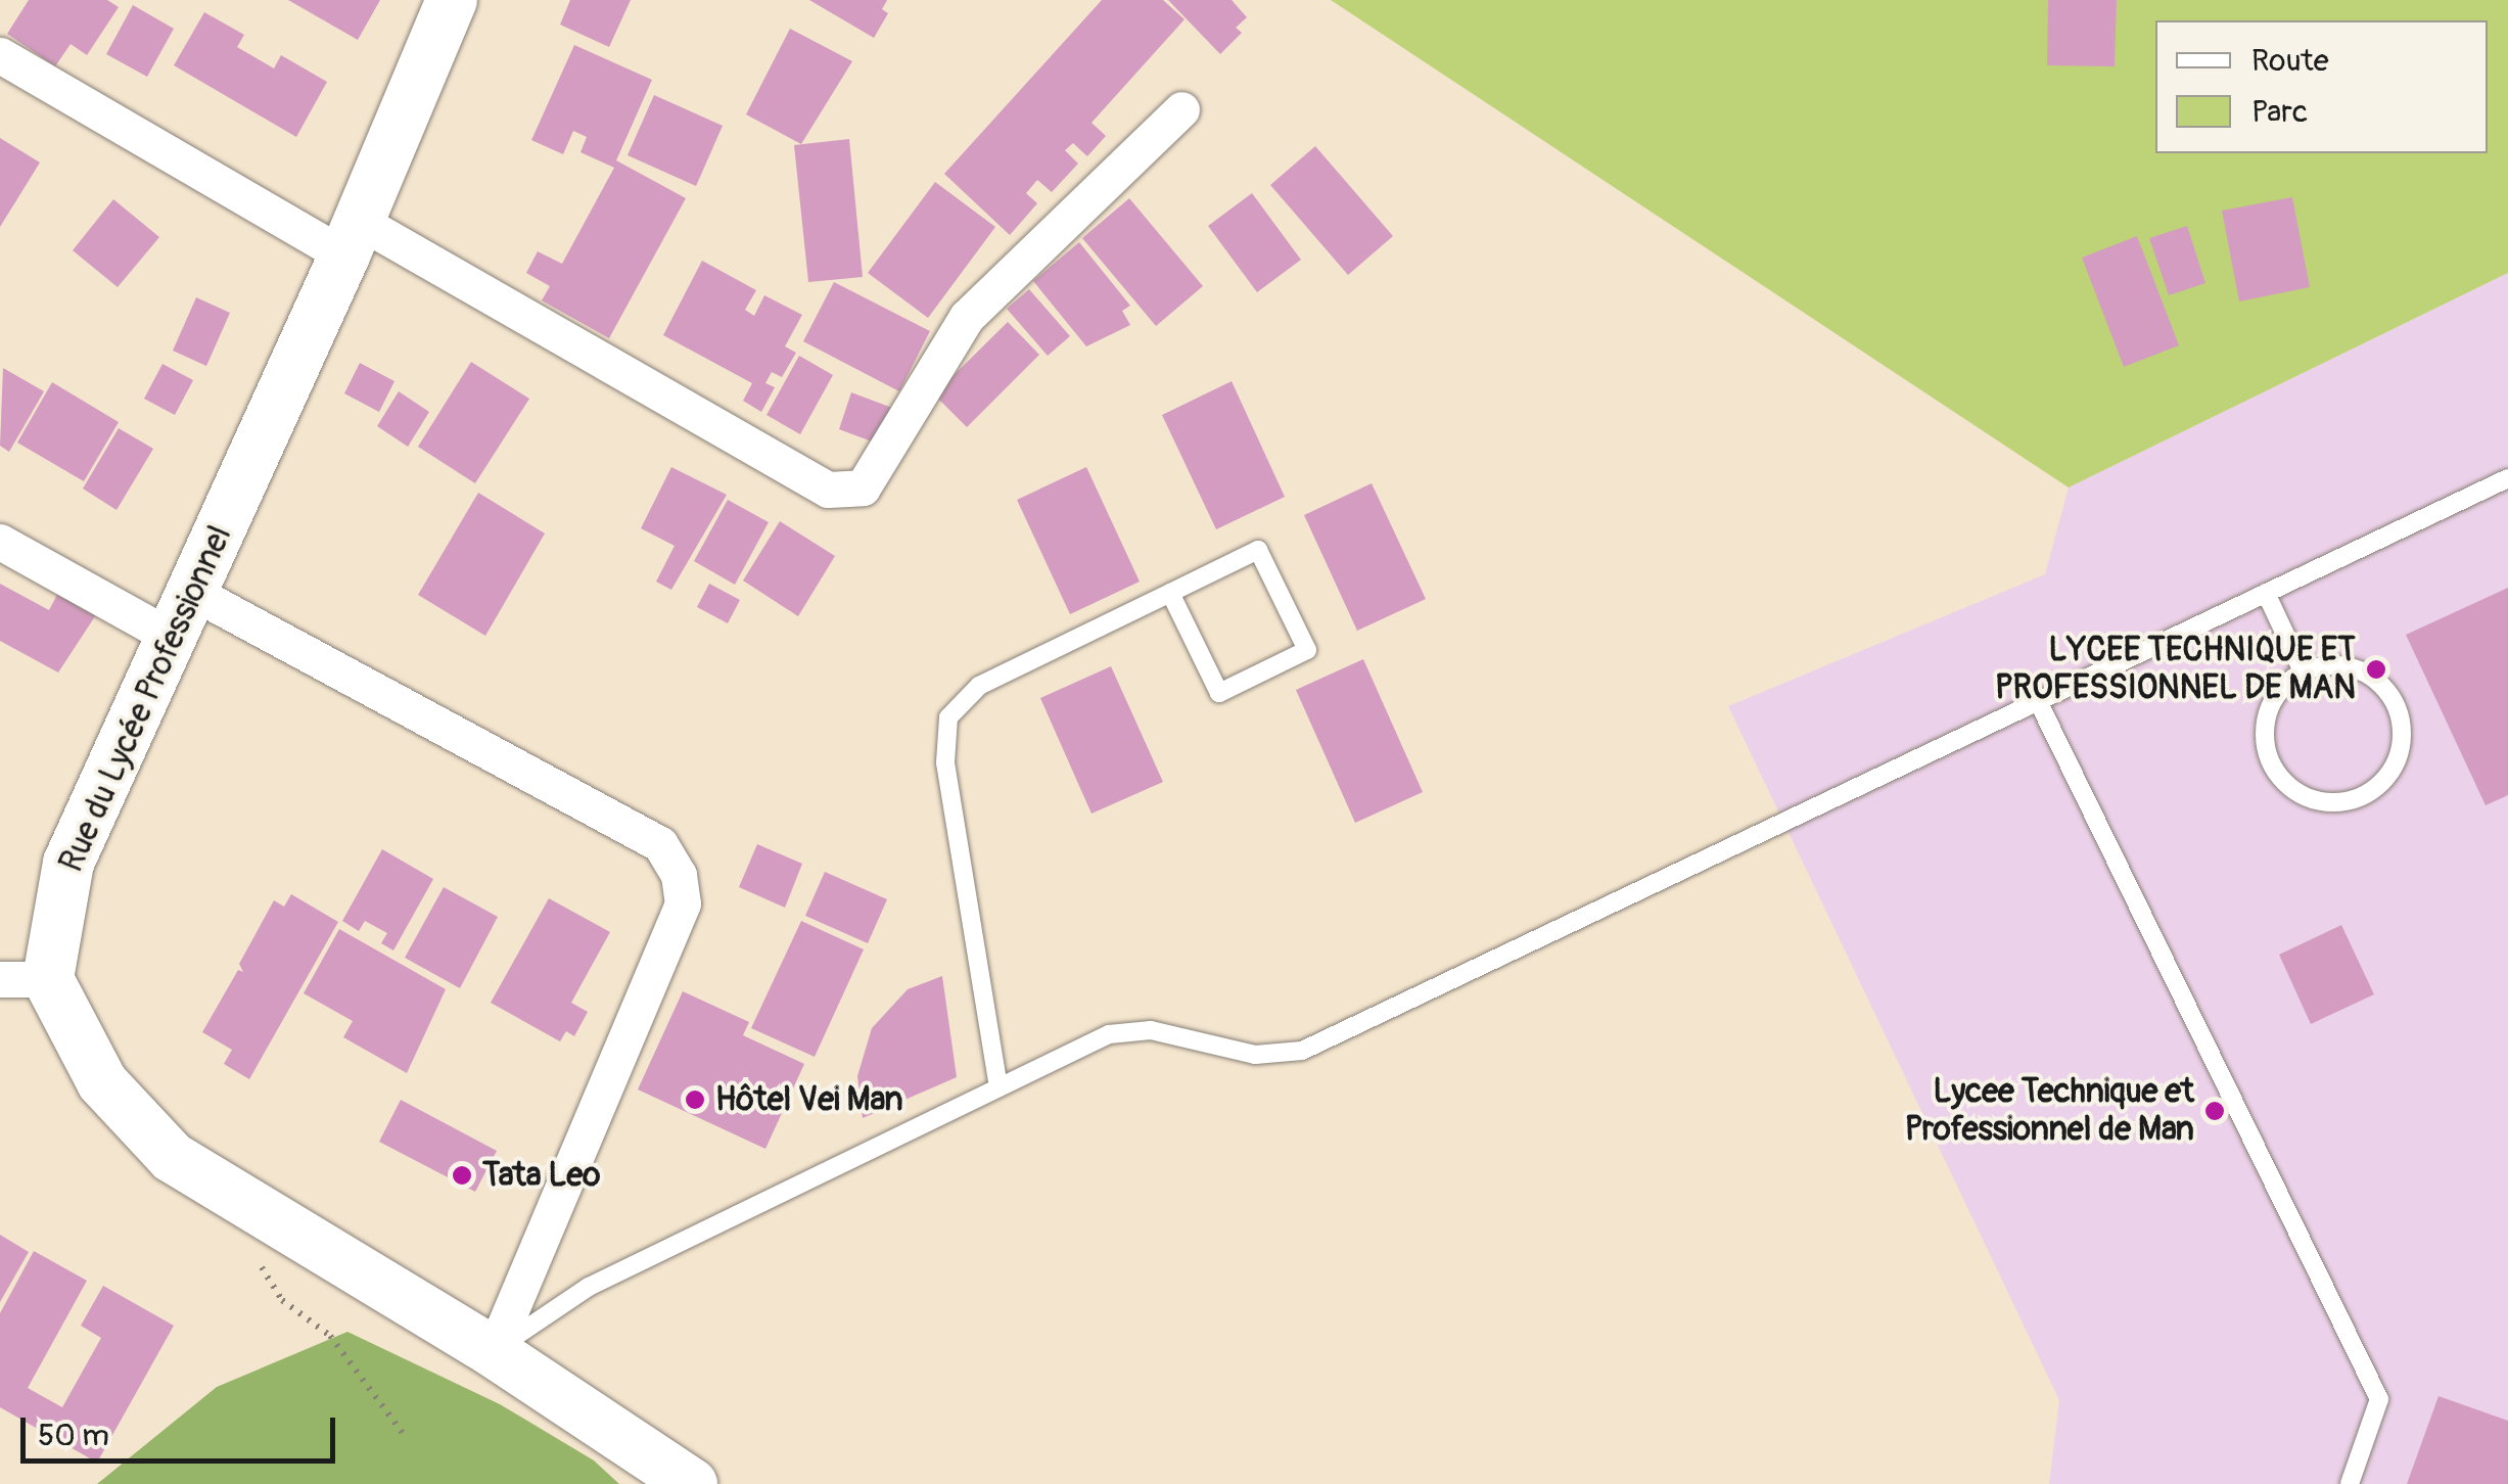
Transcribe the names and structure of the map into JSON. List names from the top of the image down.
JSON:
{
  "streets": {
    "main road": ["Rue du Lycée Professionnel"]
  },
  "places": [
    "LYCEE TECHNIQUE ET PROFESSIONNEL DE MAN",
    "Hôtel Vei Man",
    "Lycee Technique et Professionnel de Man",
    "Tata Leo"
  ],
  "legend": ["Route", "Parc"],
  "scale_bar": "50 m"
}
